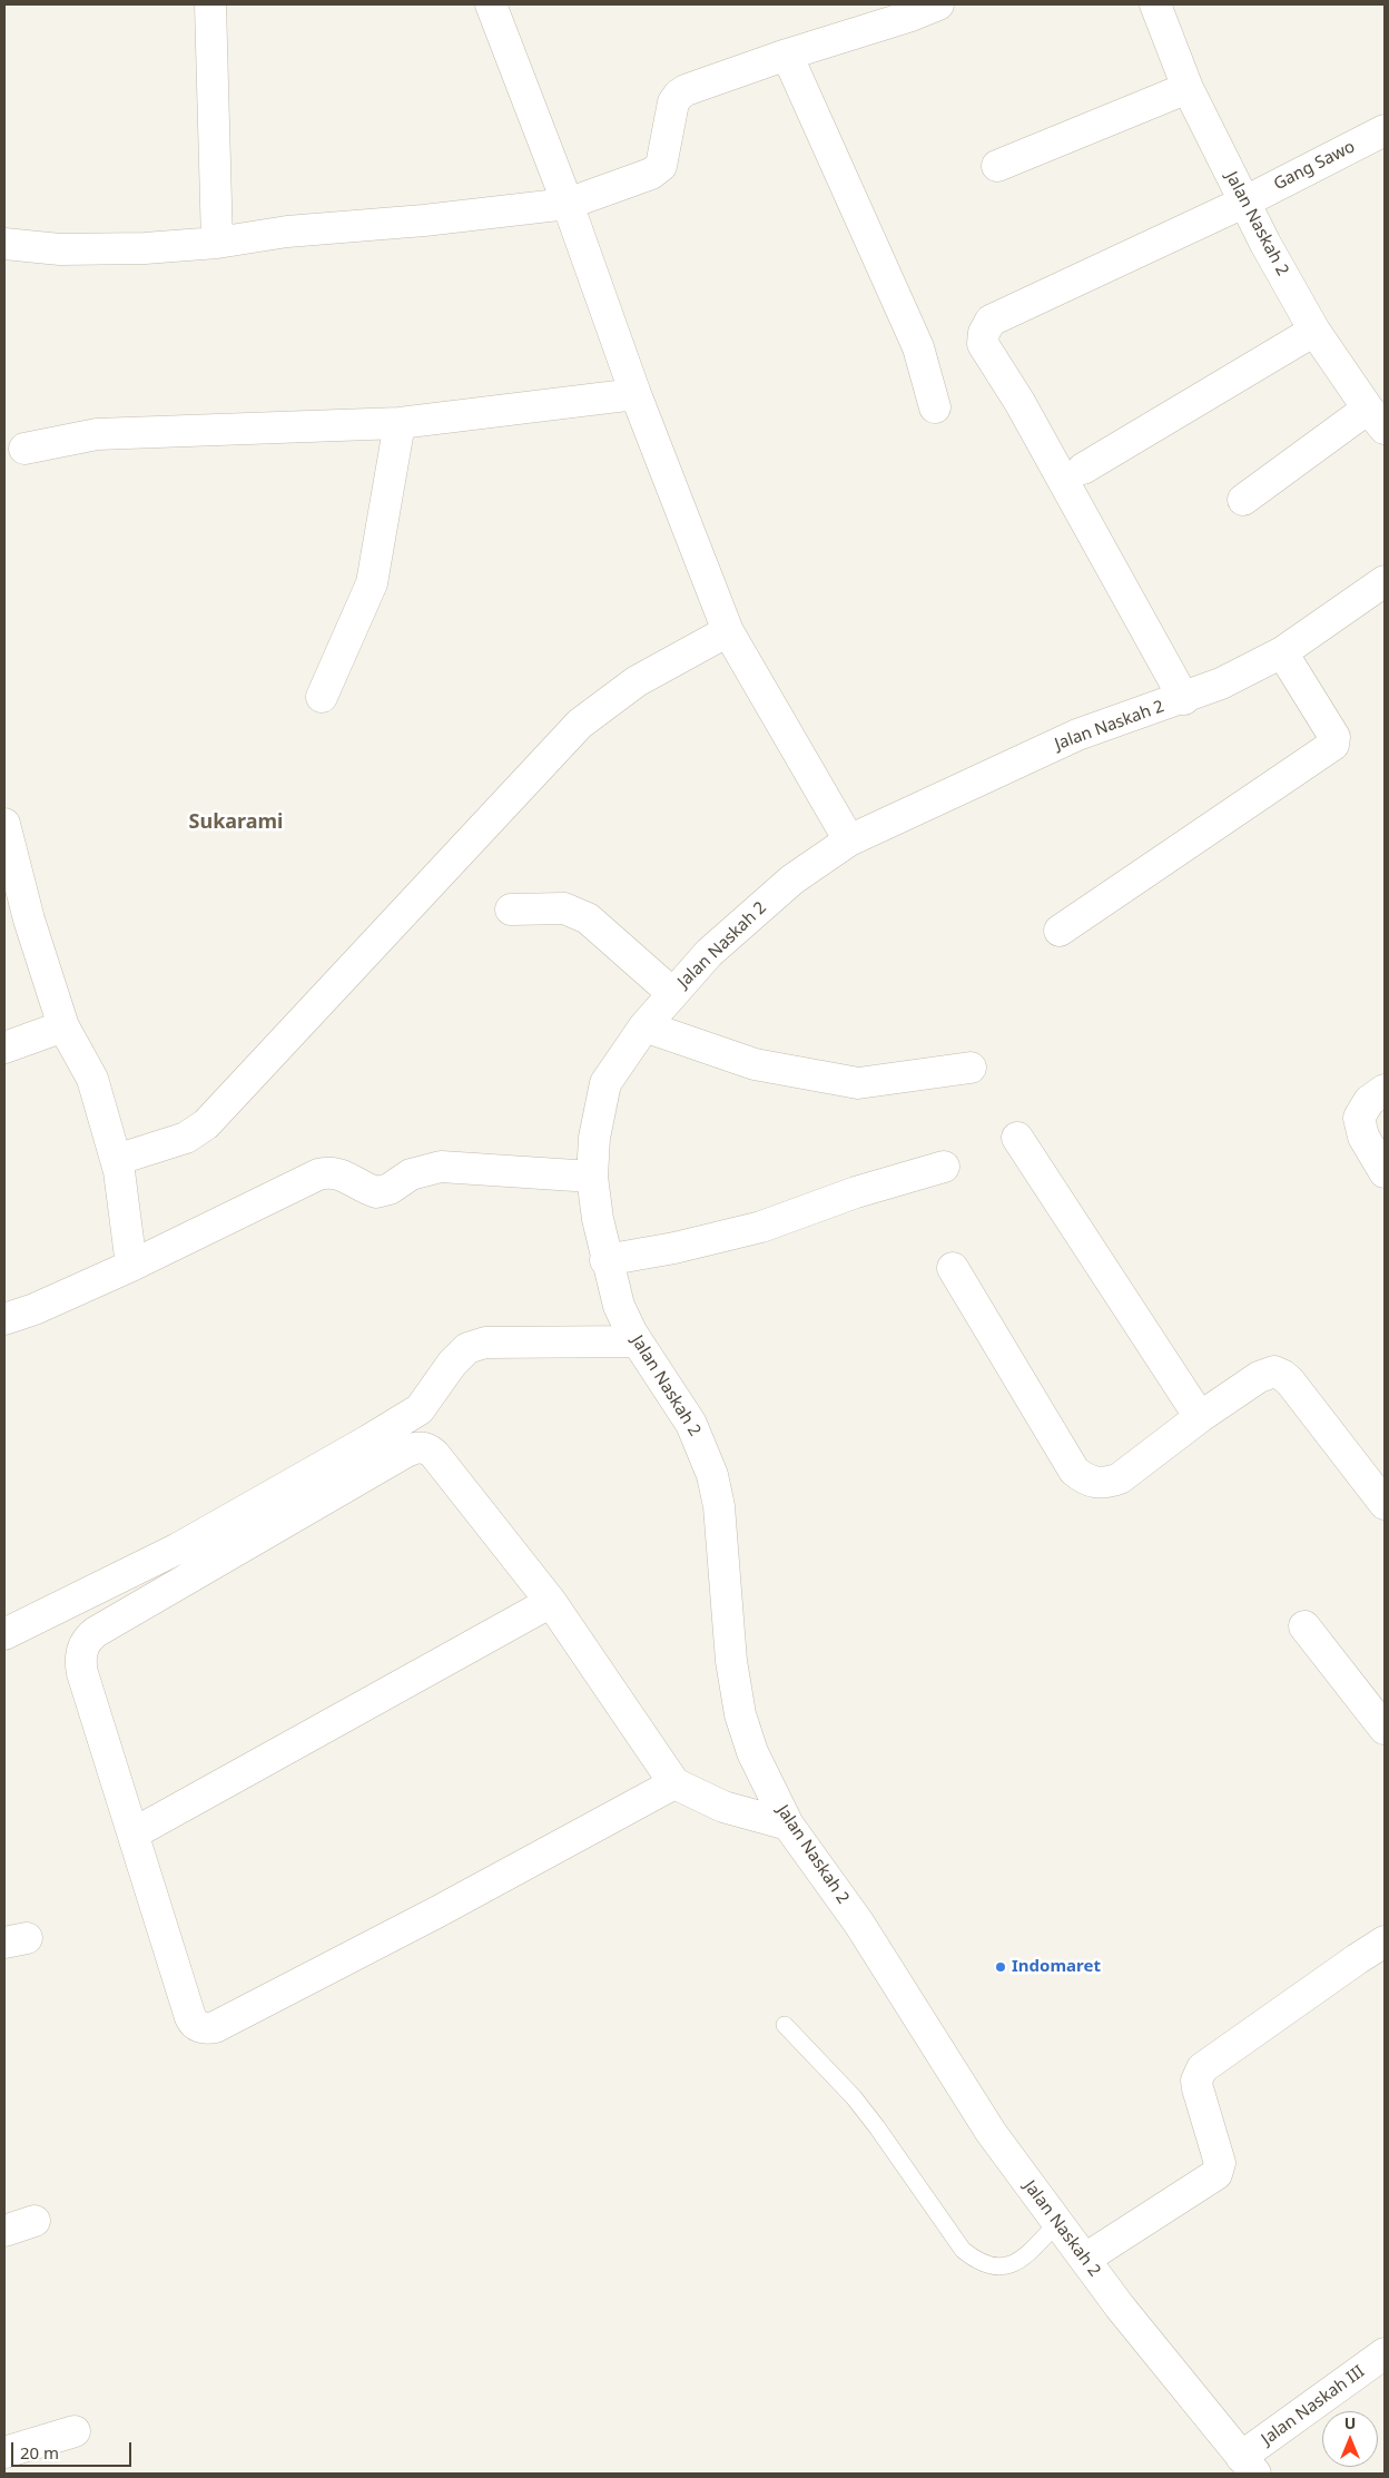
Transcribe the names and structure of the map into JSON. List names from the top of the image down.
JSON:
{
  "streets": {
    "street": ["Gang Sawo", "Jalan Naskah 2", "Jalan Naskah III"]
  },
  "crossings": [
    ["Gang Sawo", "Jalan Naskah 2"],
    ["Jalan Naskah 2", "Jalan Naskah III"]
  ],
  "districts": ["Sukarami"],
  "places": ["Indomaret"],
  "scale_bar": "20 m",
  "north": "top"
}
